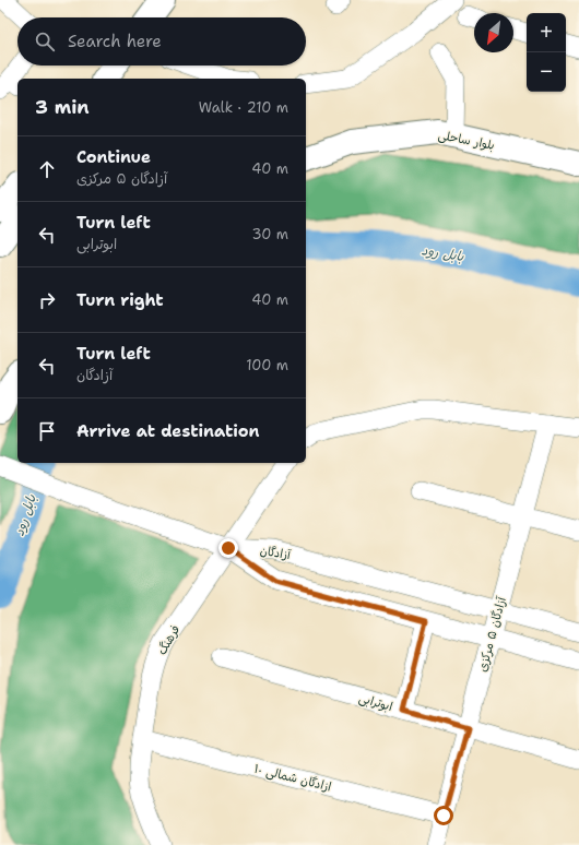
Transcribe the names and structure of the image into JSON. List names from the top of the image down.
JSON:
{
  "streets": {
    "main road": ["بلوار ساحلی"],
    "street": [
      "آزادگان",
      "آزادگان ۵ مرکزی",
      "فرهنگ",
      "ابوترابی",
      "ازادگان شمالی ۱۰"
    ]
  },
  "crossings": [
    ["آزادگان", "آزادگان ۵ مرکزی"],
    ["آزادگان", "فرهنگ"],
    ["آزادگان ۵ مرکزی", "ابوترابی"],
    ["آزادگان ۵ مرکزی", "ازادگان شمالی ۱۰"],
    ["فرهنگ", "ازادگان شمالی ۱۰"]
  ],
  "water": ["بابل رود"],
  "north": "bottom left",
  "page": {
    "map_buttons": ["+", "−"],
    "search": "Search here",
    "heading": ["3 min", "Walk · 210 m"],
    "list": [
      ["Continue", "آزادگان ۵ مرکزی", "40 m"],
      ["Turn left", "ابوترابی", "30 m"],
      ["Turn right", "40 m"],
      ["Turn left", "آزادگان", "100 m"],
      "Arrive at destination"
    ]
  }
}
